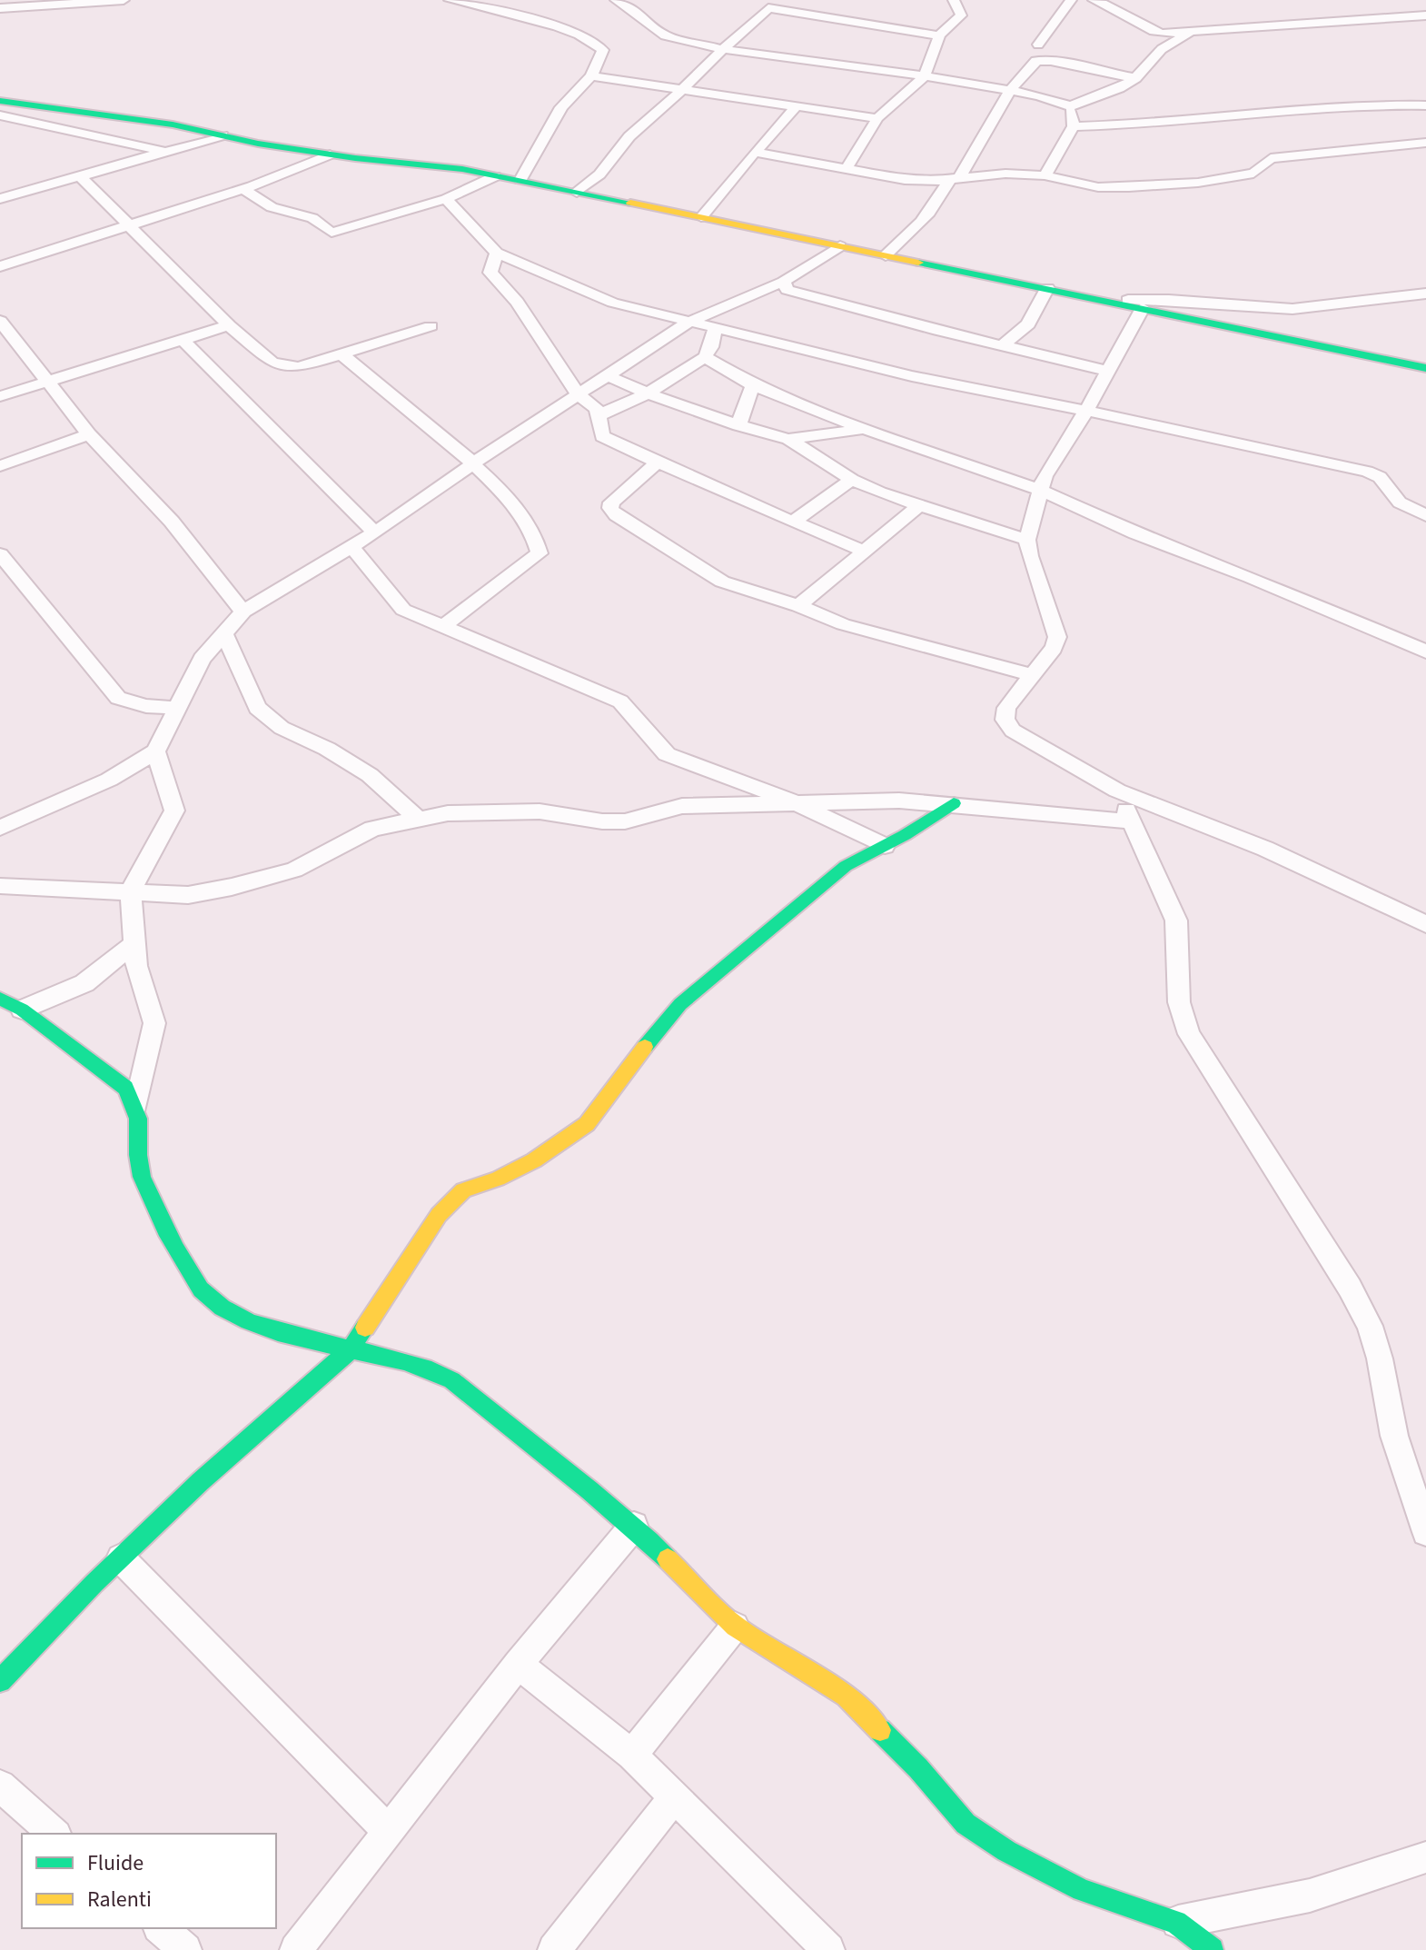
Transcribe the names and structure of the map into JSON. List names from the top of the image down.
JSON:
{
  "legend": ["Fluide", "Ralenti"]
}
